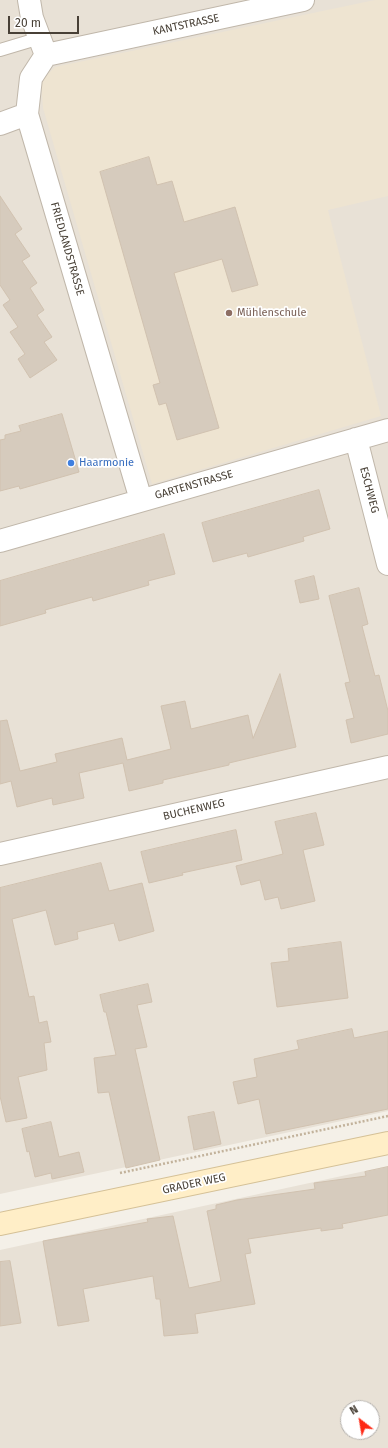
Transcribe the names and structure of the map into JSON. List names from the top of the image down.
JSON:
{
  "streets": {
    "street": [
      "KANTSTRASSE",
      "FRIEDLANDSTRASSE",
      "GARTENSTRASSE",
      "ESCHWEG",
      "BUCHENWEG",
      "GRADER WEG"
    ]
  },
  "crossings": [
    ["KANTSTRASSE", "FRIEDLANDSTRASSE"],
    ["FRIEDLANDSTRASSE", "GARTENSTRASSE"],
    ["GARTENSTRASSE", "ESCHWEG"]
  ],
  "places": ["Mühlenschule", "Haarmonie"],
  "scale_bar": "20 m",
  "north": "top left"
}
